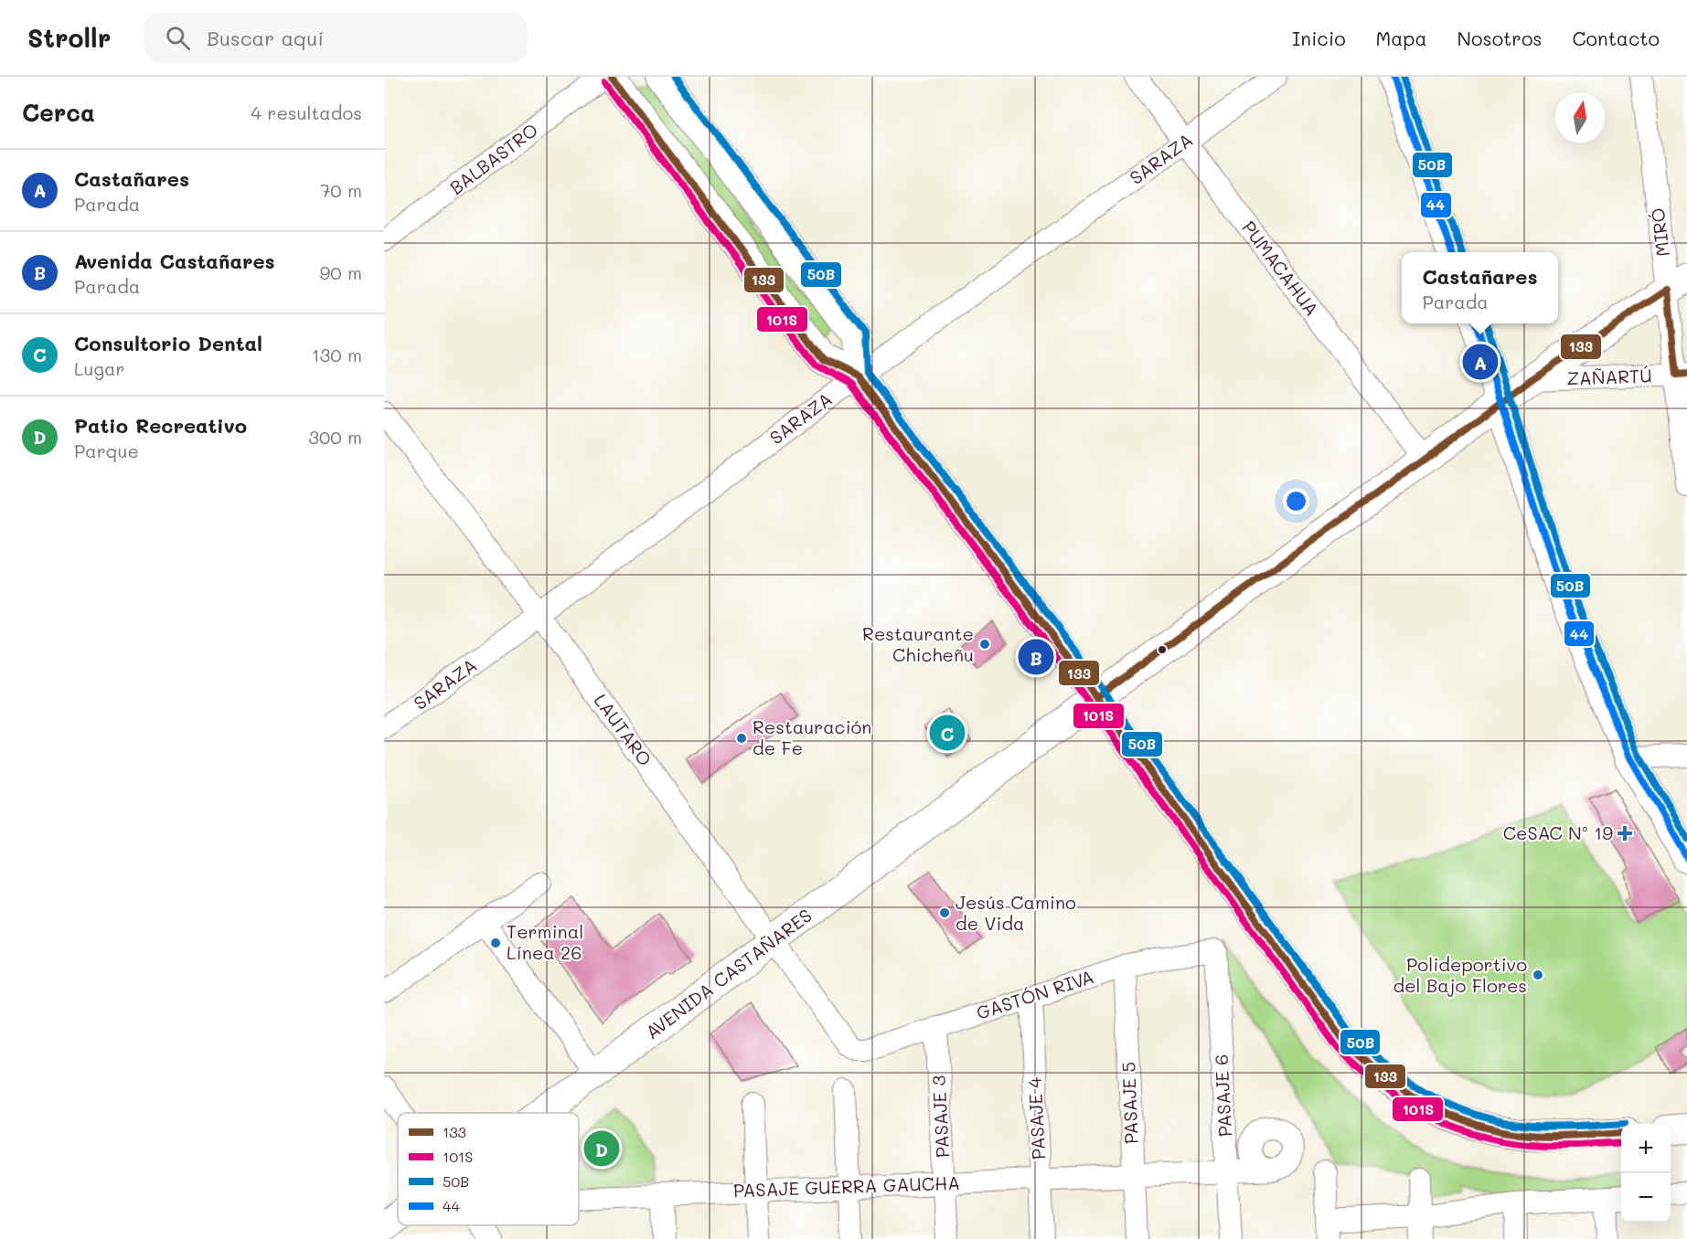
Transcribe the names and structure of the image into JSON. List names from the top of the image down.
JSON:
{
  "streets": {
    "main road": ["AVENIDA CASTAÑARES"],
    "street": [
      "BALBASTRO",
      "SARAZA",
      "MIRÓ",
      "PUMACAHUA",
      "ZAÑARTÚ",
      "LAUTARO",
      "GASTÓN RIVA",
      "PASAJE 6",
      "PASAJE 5",
      "PASAJE 3",
      "PASAJE 4",
      "PASAJE GUERRA GAUCHA"
    ]
  },
  "crossings": [
    ["SARAZA", "PUMACAHUA"],
    ["SARAZA", "LAUTARO"],
    ["MIRÓ", "ZAÑARTÚ"],
    ["MIRÓ", "AVENIDA CASTAÑARES"],
    ["PUMACAHUA", "AVENIDA CASTAÑARES"],
    ["ZAÑARTÚ", "AVENIDA CASTAÑARES"],
    ["LAUTARO", "AVENIDA CASTAÑARES"],
    ["LAUTARO", "GASTÓN RIVA"],
    ["GASTÓN RIVA", "PASAJE 6"],
    ["GASTÓN RIVA", "PASAJE 5"],
    ["GASTÓN RIVA", "PASAJE 3"],
    ["GASTÓN RIVA", "PASAJE 4"],
    ["PASAJE 6", "PASAJE GUERRA GAUCHA"],
    ["PASAJE 5", "PASAJE GUERRA GAUCHA"],
    ["PASAJE 3", "PASAJE GUERRA GAUCHA"],
    ["PASAJE 4", "PASAJE GUERRA GAUCHA"]
  ],
  "places": {
    "other": [
      "Restaurante Chicheñu",
      "Restauración de Fe",
      "Jesús Camino de Vida",
      "Terminal Línea 26",
      "Polideportivo del Bajo Flores"
    ],
    "health": ["CeSAC Nº 19"]
  },
  "lines": [
    "transit line 133",
    "transit line 50B",
    "transit line 44",
    "transit line 101S"
  ],
  "legend": [
    "133",
    "101S",
    "50B",
    "44"
  ],
  "north": "top",
  "page": {
    "header": "Strollr",
    "search": "Buscar aquí",
    "nav": [
      "Inicio",
      "Mapa",
      "Nosotros",
      "Contacto"
    ],
    "heading": ["Cerca", "4 resultados"],
    "list": [
      {
        "mark": "A",
        "name": "Castañares",
        "note": "Parada",
        "value": "70 m"
      },
      {
        "mark": "B",
        "name": "Avenida Castañares",
        "note": "Parada",
        "value": "90 m"
      },
      {
        "mark": "C",
        "name": "Consultorio Dental",
        "note": "Lugar",
        "value": "130 m"
      },
      {
        "mark": "D",
        "name": "Patio Recreativo",
        "note": "Parque",
        "value": "300 m"
      }
    ],
    "popup": ["Castañares", "Parada"],
    "pins": [
      "A",
      "B",
      "C",
      "D"
    ],
    "map_buttons": ["+", "−"]
  }
}
